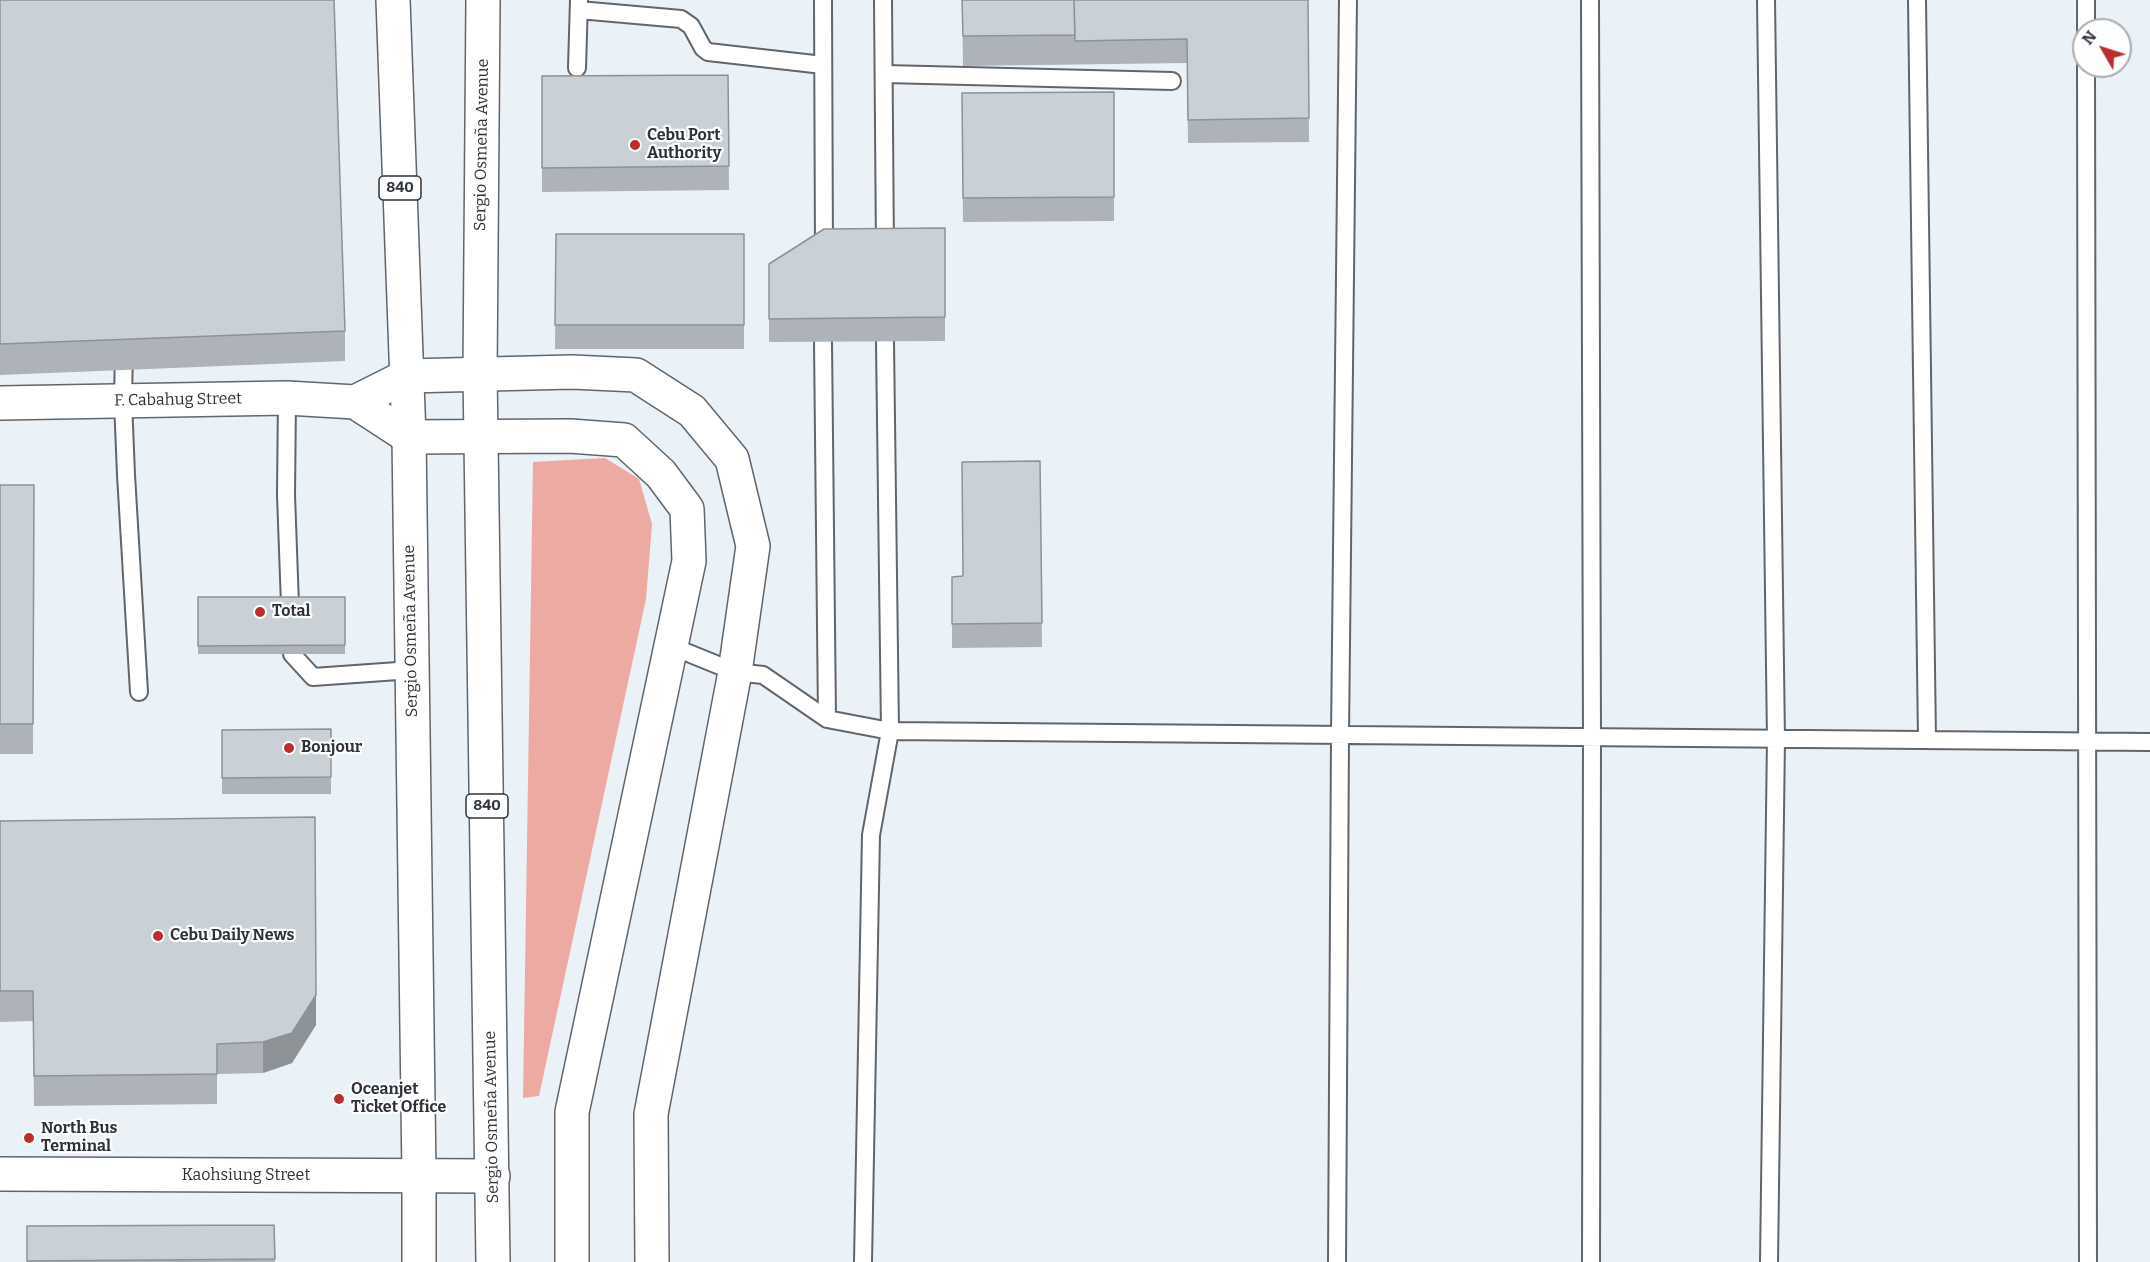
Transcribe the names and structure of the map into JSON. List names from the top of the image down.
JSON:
{
  "streets": {
    "main road": [
      "Sergio Osmeña Avenue",
      "840",
      "F. Cabahug Street",
      "Kaohsiung Street"
    ]
  },
  "crossings": [
    ["Sergio Osmeña Avenue", "F. Cabahug Street"],
    ["Sergio Osmeña Avenue", "Kaohsiung Street"]
  ],
  "places": [
    "Cebu Port Authority",
    "Total",
    "Bonjour",
    "Cebu Daily News",
    "Oceanjet Ticket Office",
    "North Bus Terminal"
  ],
  "north": "top left"
}
